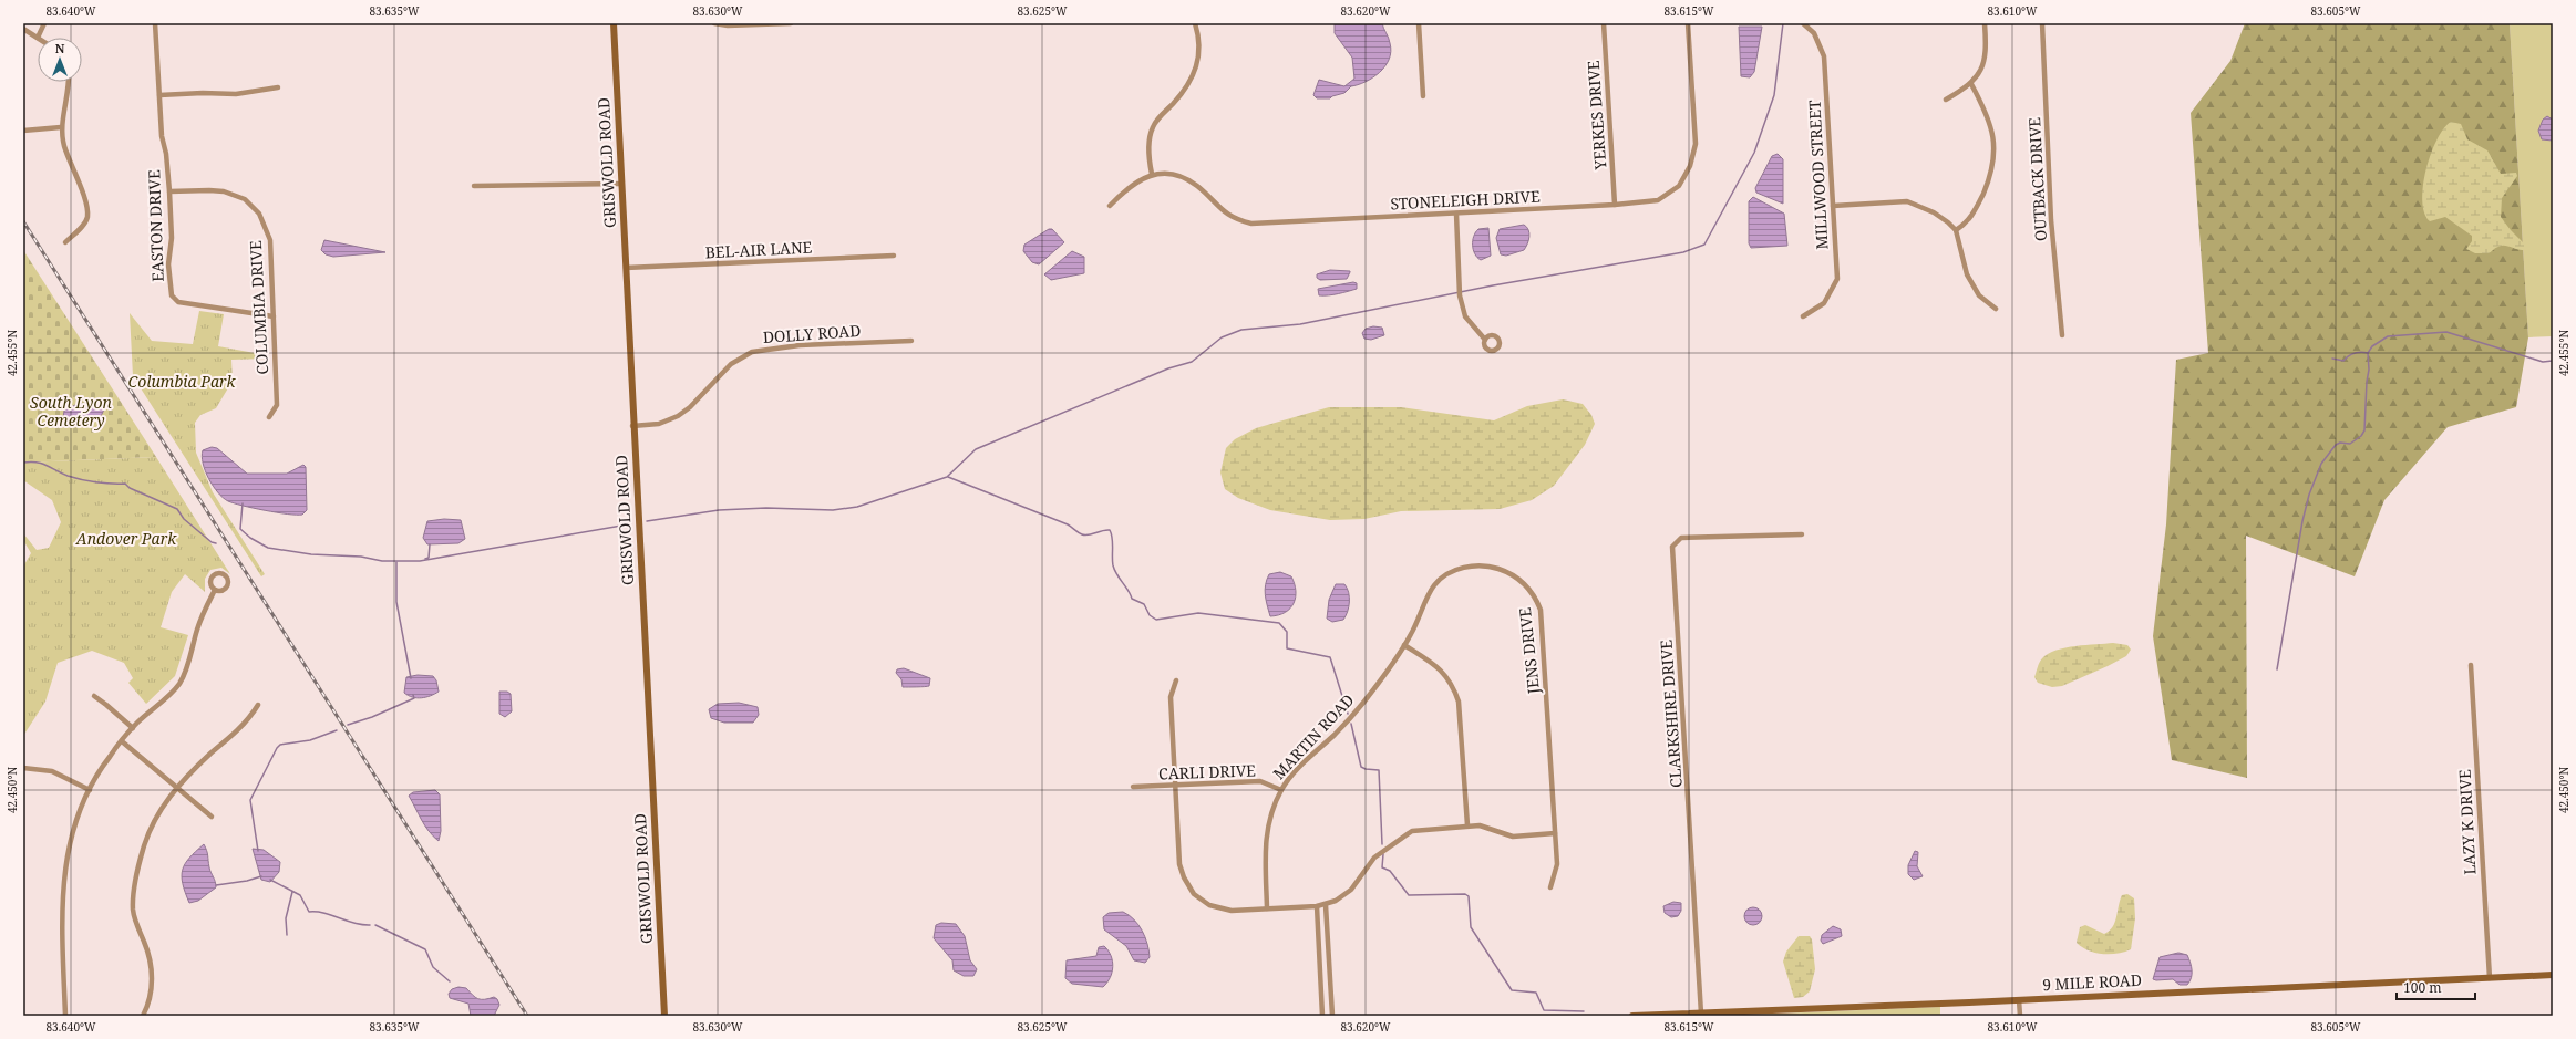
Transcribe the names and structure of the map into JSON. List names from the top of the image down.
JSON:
{
  "streets": {
    "street": [
      "YERKES DRIVE",
      "GRISWOLD ROAD",
      "MILLWOOD STREET",
      "OUTBACK DRIVE",
      "STONELEIGH DRIVE",
      "EASTON DRIVE",
      "BEL-AIR LANE",
      "COLUMBIA DRIVE",
      "DOLLY ROAD",
      "JENS DRIVE",
      "CLARKSHIRE DRIVE",
      "MARTIN ROAD",
      "CARLI DRIVE",
      "LAZY K DRIVE",
      "9 MILE ROAD"
    ]
  },
  "crossings": [
    ["YERKES DRIVE", "STONELEIGH DRIVE"],
    ["GRISWOLD ROAD", "BEL-AIR LANE"],
    ["GRISWOLD ROAD", "DOLLY ROAD"],
    ["EASTON DRIVE", "COLUMBIA DRIVE"],
    ["JENS DRIVE", "MARTIN ROAD"],
    ["CLARKSHIRE DRIVE", "9 MILE ROAD"],
    ["MARTIN ROAD", "CARLI DRIVE"],
    ["LAZY K DRIVE", "9 MILE ROAD"]
  ],
  "parks": ["Columbia Park", "South Lyon Cemetery", "Andover Park"],
  "scale_bar": "100 m",
  "north": "top",
  "coordinates": [
    "83.640°W",
    "83.635°W",
    "83.630°W",
    "83.625°W",
    "83.620°W",
    "83.615°W",
    "83.610°W",
    "83.605°W",
    "42.455°N",
    "42.450°N"
  ]
}
